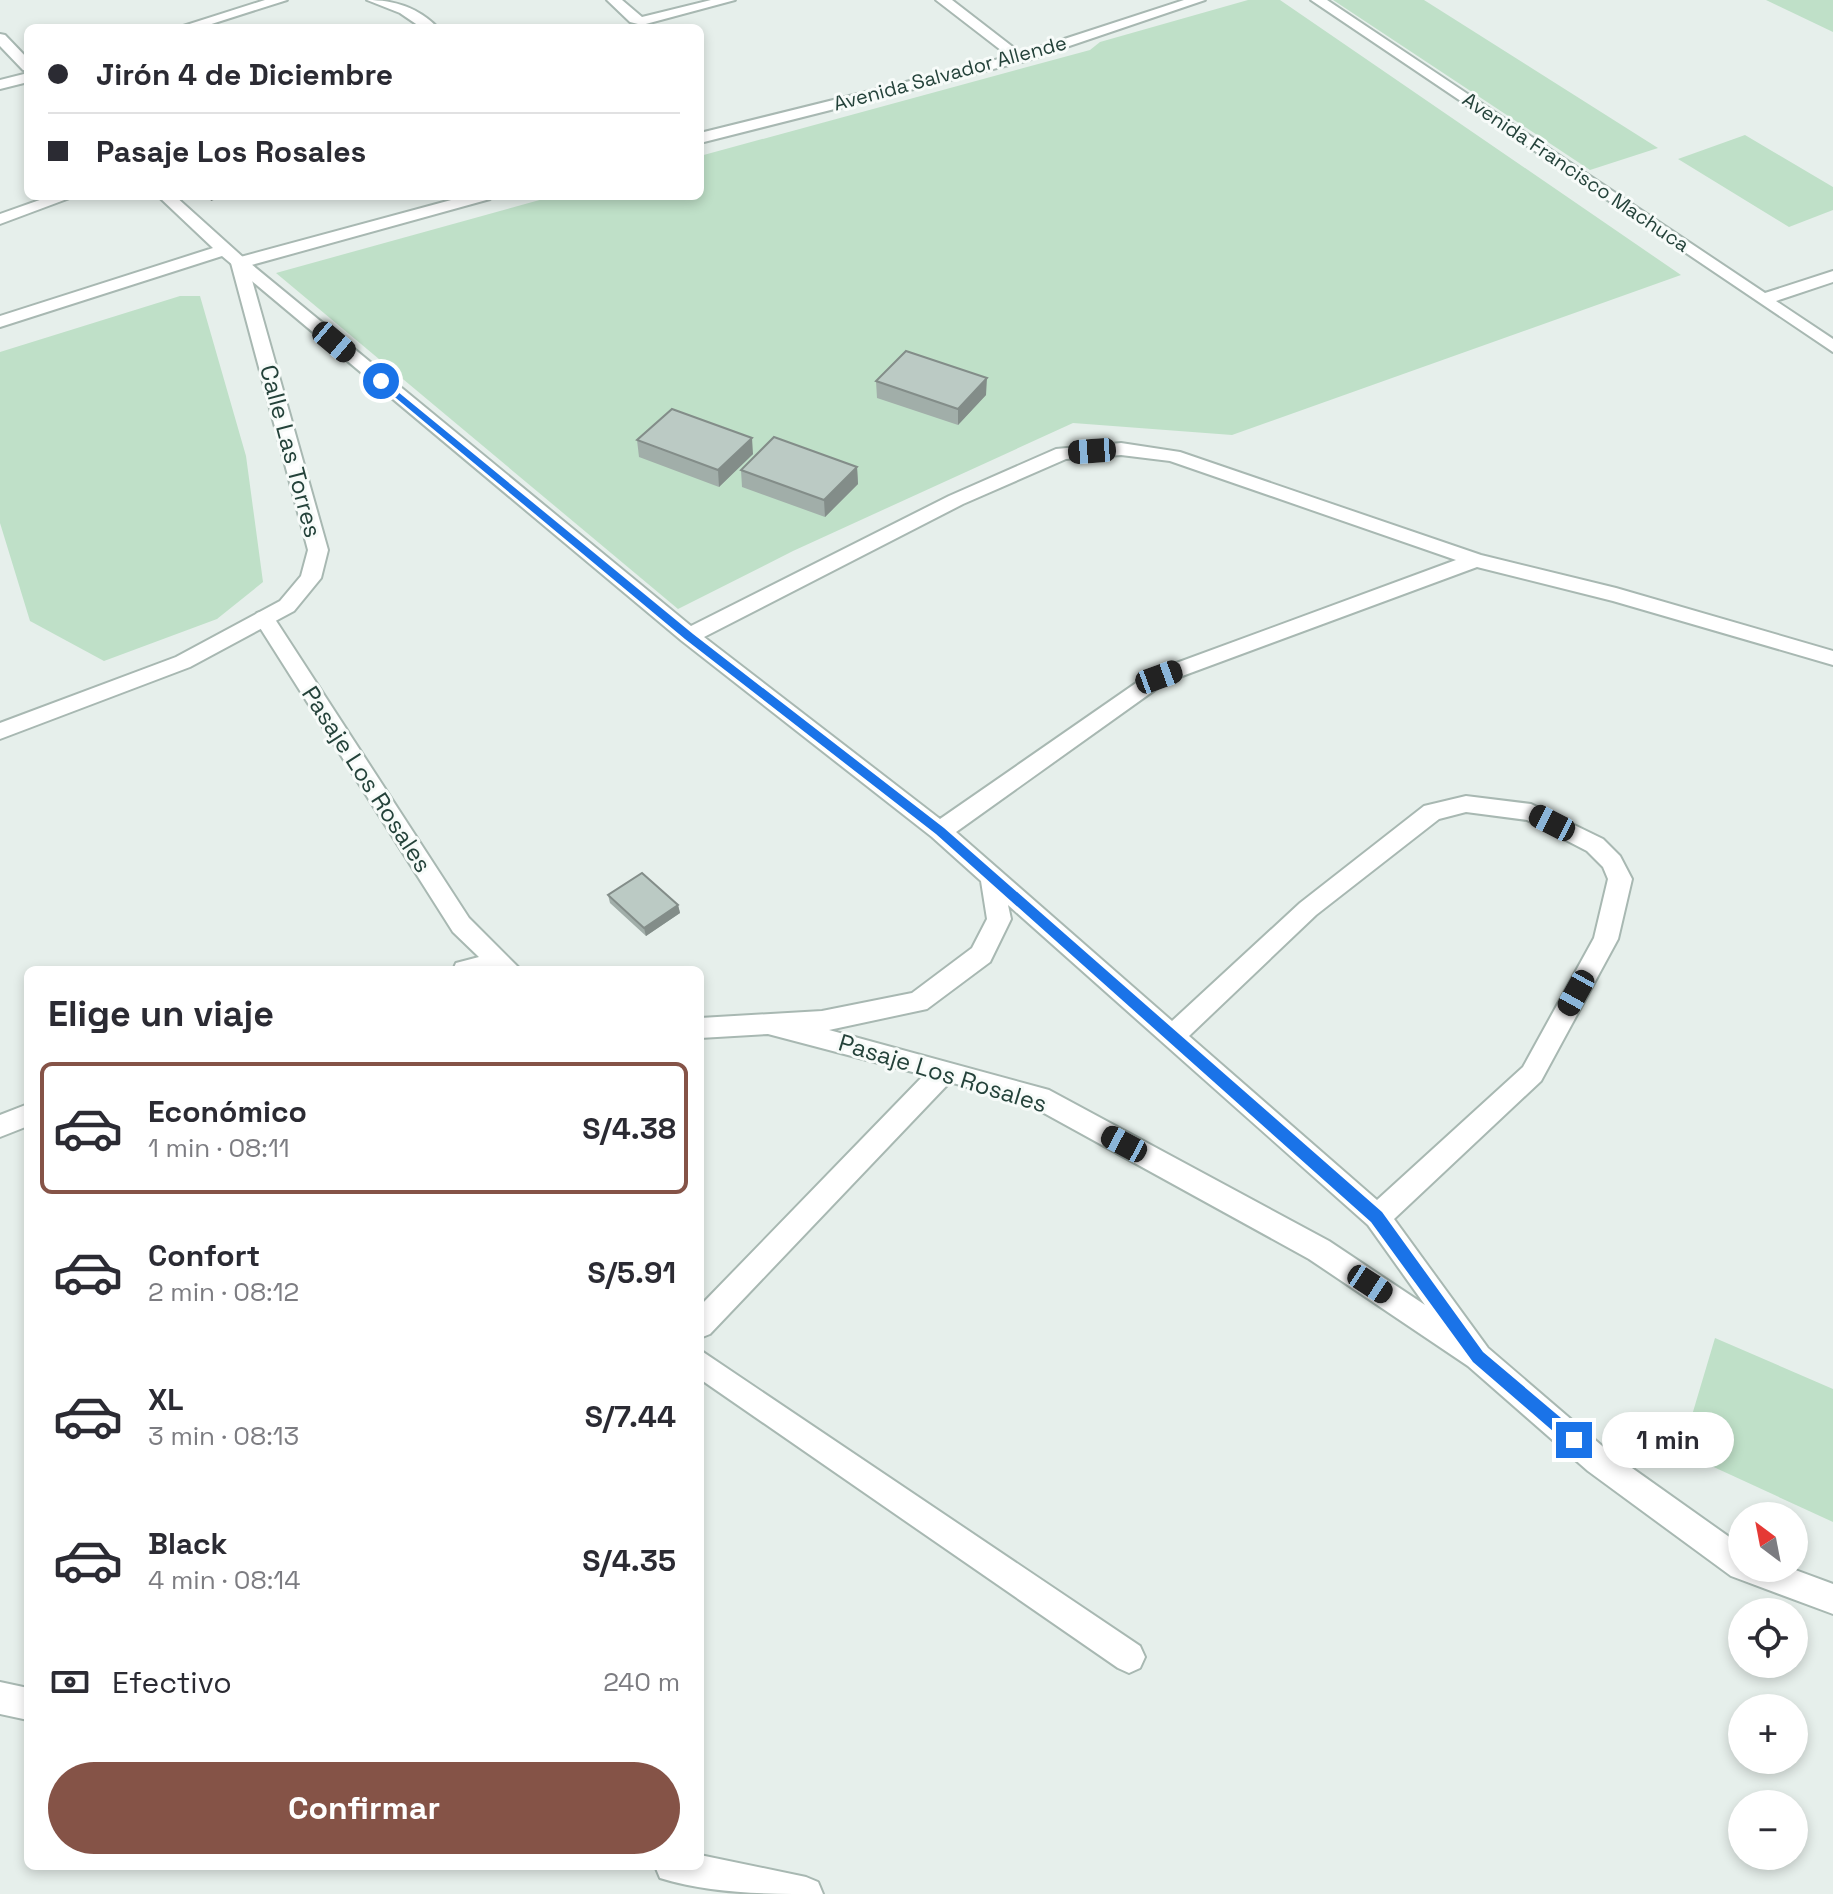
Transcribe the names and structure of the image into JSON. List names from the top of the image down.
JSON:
{
  "streets": {
    "street": [
      "Avenida Salvador Allende",
      "Avenida Francisco Machuca",
      "Calle Las Torres",
      "Pasaje Los Rosales"
    ]
  },
  "crossings": [
    ["Calle Las Torres", "Pasaje Los Rosales"]
  ],
  "north": "top left",
  "page": {
    "banner": ["Jirón 4 de Diciembre", "Pasaje Los Rosales"],
    "heading": "Elige un viaje",
    "list": [
      {
        "name": "Económico",
        "note": "1 min · 08:11",
        "value": "S/4.38"
      },
      {
        "name": "Confort",
        "note": "2 min · 08:12",
        "value": "S/5.91"
      },
      {
        "name": "XL",
        "note": "3 min · 08:13",
        "value": "S/7.44"
      },
      {
        "name": "Black",
        "note": "4 min · 08:14",
        "value": "S/4.35"
      }
    ],
    "bubble": "1 min",
    "map_buttons": ["+", "−"],
    "pay": ["Efectivo", "240 m"],
    "buttons": "Confirmar"
  }
}
